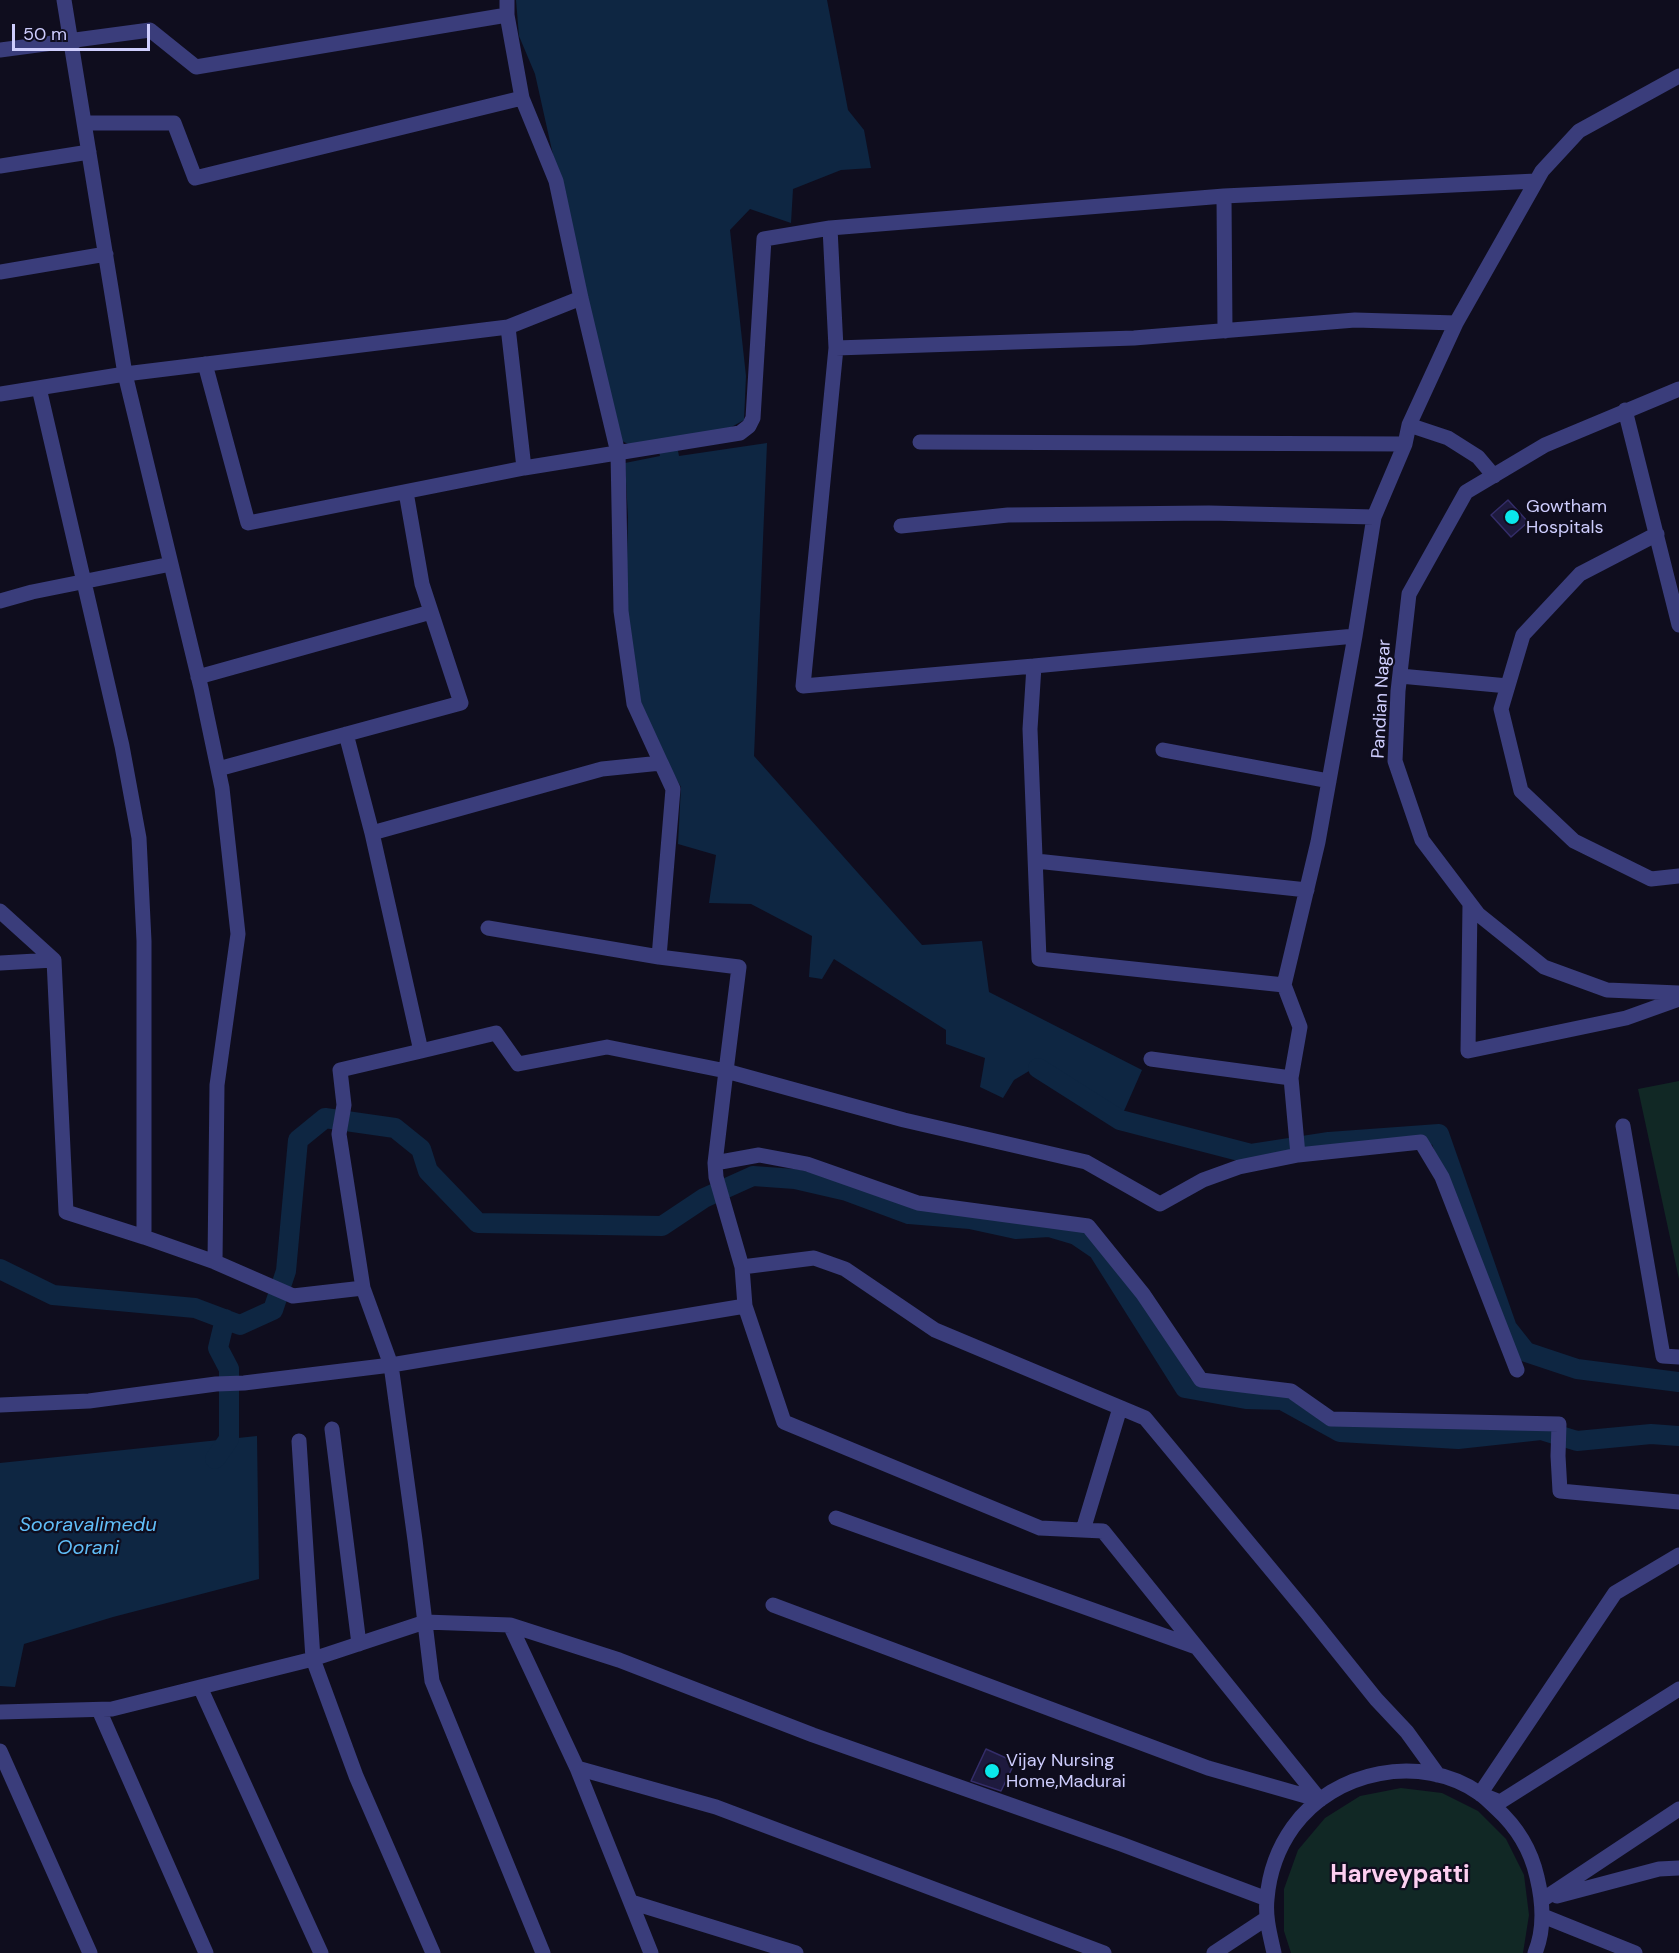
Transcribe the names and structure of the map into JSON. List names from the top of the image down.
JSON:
{
  "streets": {
    "street": ["Pandian Nagar"]
  },
  "districts": ["Harveypatti"],
  "water": ["Sooravalimedu Oorani"],
  "places": ["Gowtham Hospitals", "Vijay Nursing Home,Madurai"],
  "scale_bar": "50 m"
}
